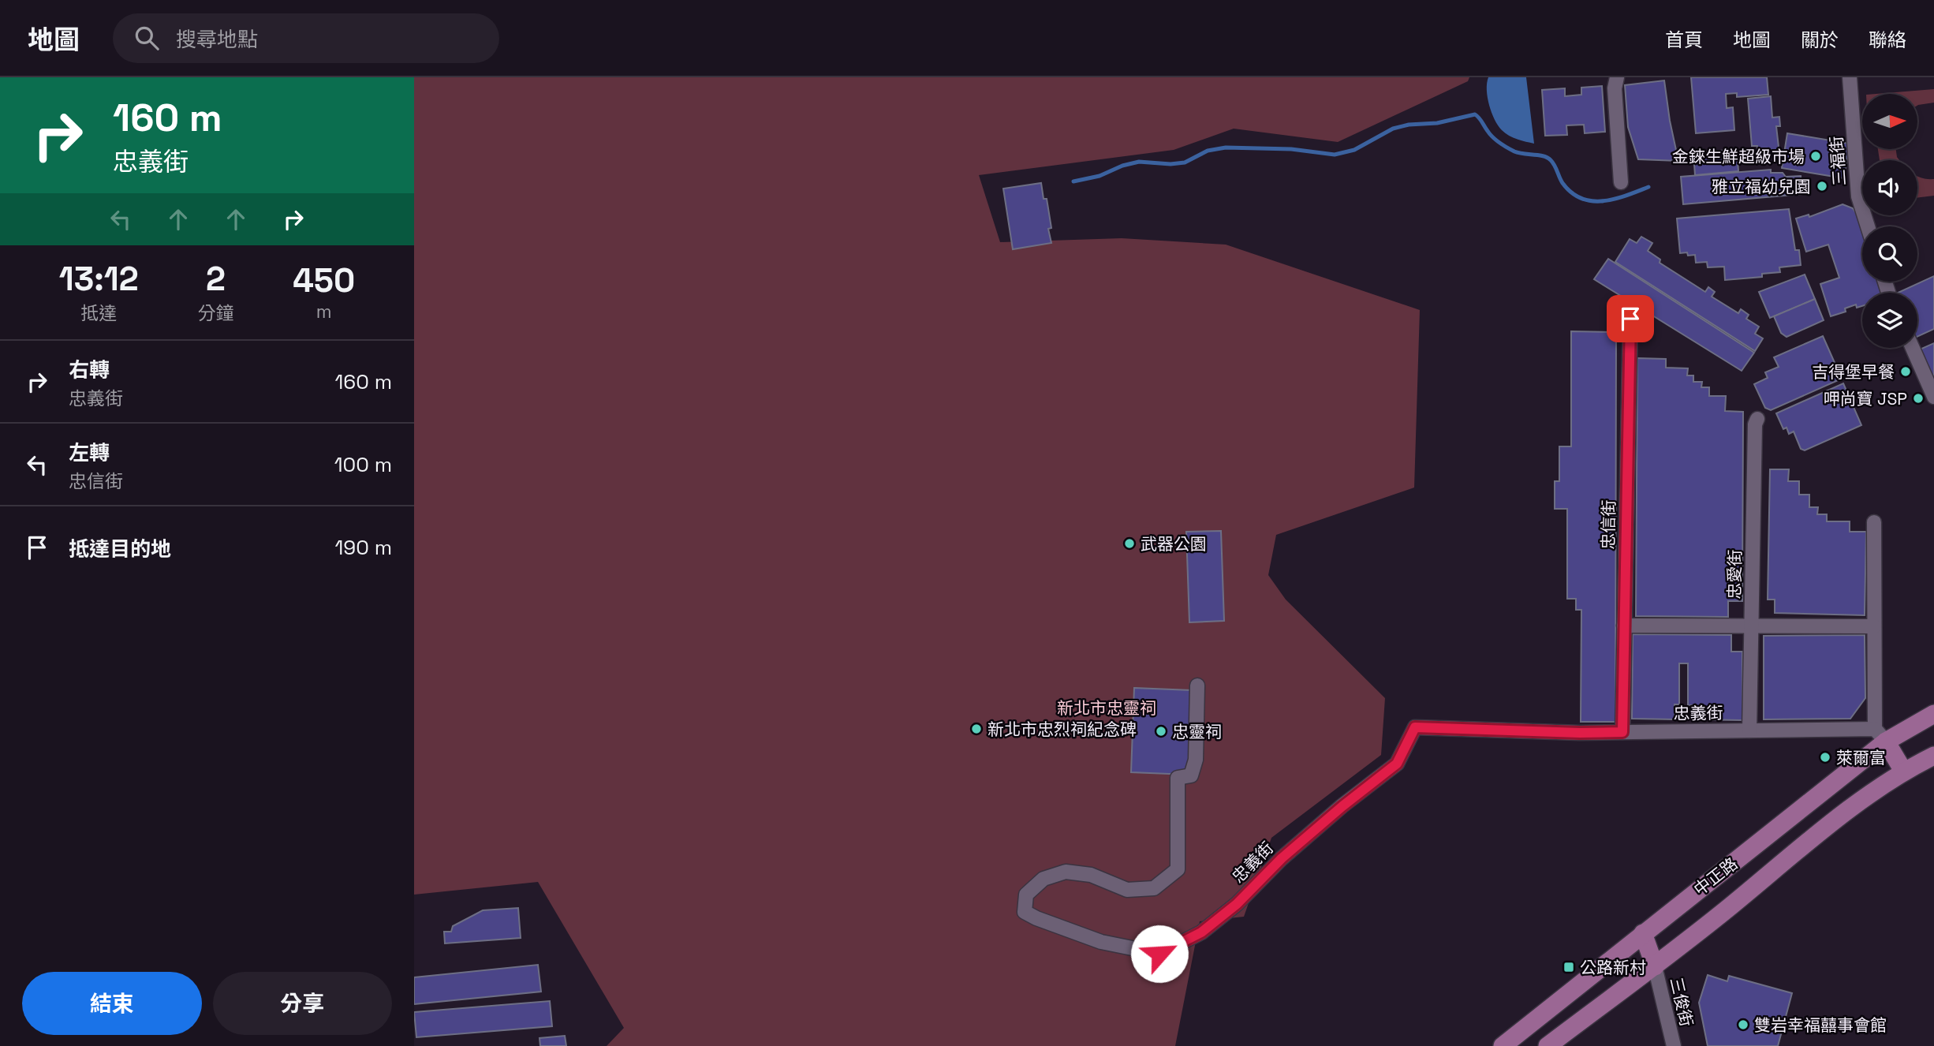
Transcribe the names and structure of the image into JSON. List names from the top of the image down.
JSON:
{
  "streets": {
    "main road": ["中正路"],
    "street": [
      "三福街",
      "忠信街",
      "忠愛街",
      "忠義街",
      "三俊街"
    ]
  },
  "crossings": [
    ["忠信街", "忠義街"],
    ["忠愛街", "忠義街"],
    ["忠義街", "中正路"],
    ["中正路", "三俊街"]
  ],
  "parks": ["新北市忠靈祠"],
  "places": {
    "other": [
      "金錸生鮮超級市場",
      "雅立福幼兒園",
      "吉得堡早餐",
      "呷尚寶 JSP",
      "武器公園",
      "新北市忠烈祠紀念碑",
      "忠靈祠",
      "萊爾富",
      "雙岩幸福囍事會館"
    ],
    "transit": ["公路新村"]
  },
  "north": "right",
  "page": {
    "header": "地圖",
    "search": "搜尋地點",
    "nav": [
      "首頁",
      "地圖",
      "關於",
      "聯絡"
    ],
    "turn": ["160 m", "忠義街"],
    "eta": [
      "13:12",
      "抵達",
      "2",
      "分鐘",
      "450",
      "m"
    ],
    "list": [
      {
        "name": "右轉",
        "note": "忠義街",
        "value": "160 m"
      },
      {
        "name": "左轉",
        "note": "忠信街",
        "value": "100 m"
      },
      {
        "name": "抵達目的地",
        "value": "190 m"
      }
    ],
    "buttons": ["結束", "分享"]
  }
}
